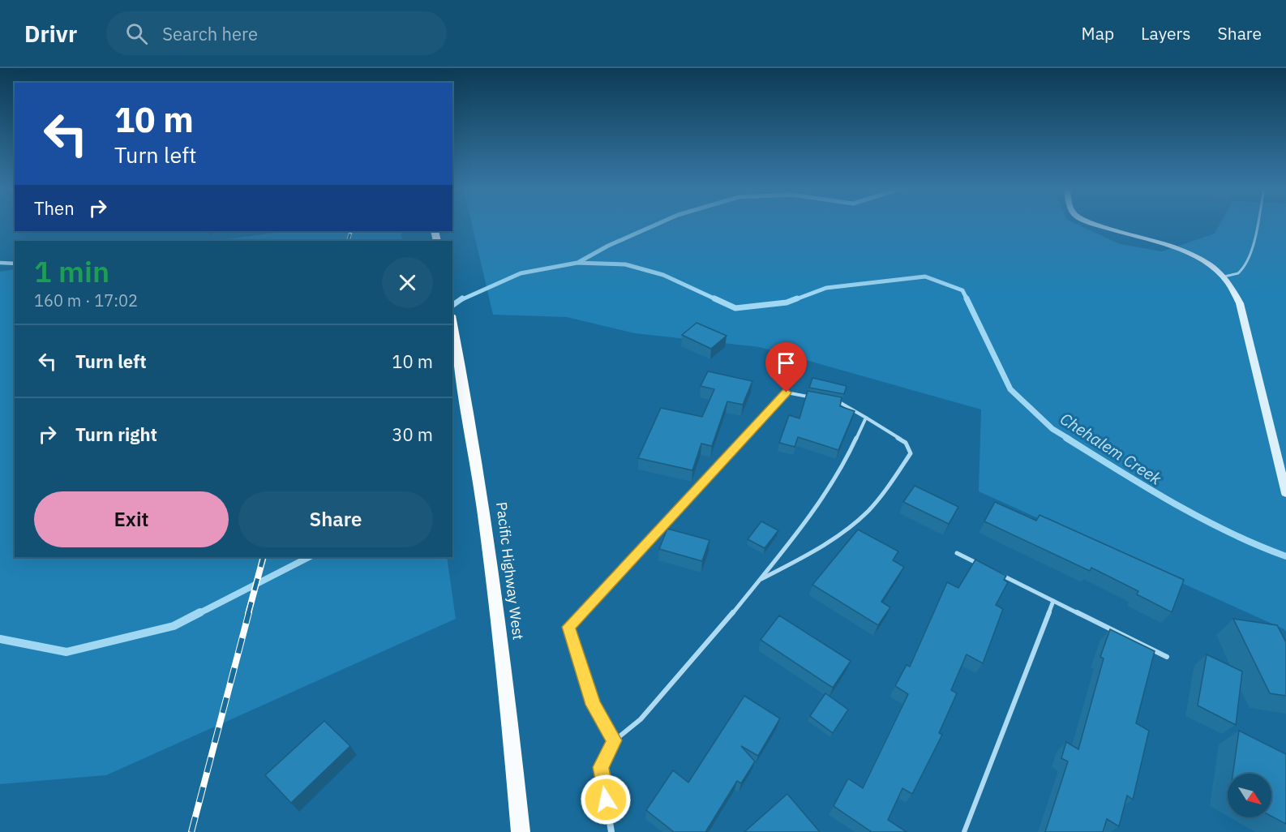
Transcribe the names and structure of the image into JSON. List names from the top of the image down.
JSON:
{
  "streets": {
    "main road": ["Pacific Highway West"]
  },
  "water": ["Chehalem Creek"],
  "north": "bottom right",
  "page": {
    "header": "Drivr",
    "search": "Search here",
    "nav": ["Map", "Layers", "Share"],
    "turn": ["10 m", "Turn left"],
    "then": "Then",
    "heading": ["1 min", "160 m · 17:02"],
    "list": [
      {
        "name": "Turn left",
        "value": "10 m"
      },
      {
        "name": "Turn right",
        "value": "30 m"
      }
    ],
    "buttons": ["Exit", "Share"]
  }
}
